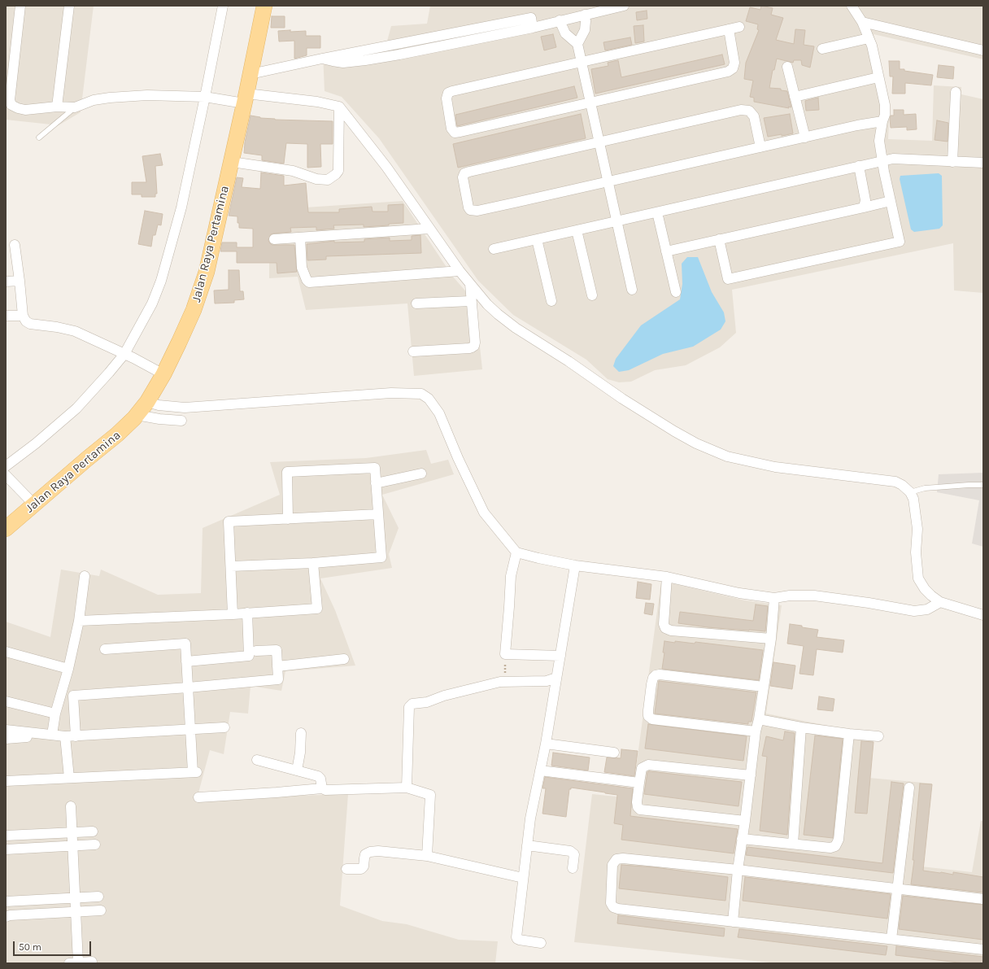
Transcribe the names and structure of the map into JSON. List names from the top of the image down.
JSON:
{
  "streets": {
    "main road": ["Jalan Raya Pertamina"]
  },
  "scale_bar": "50 m"
}
